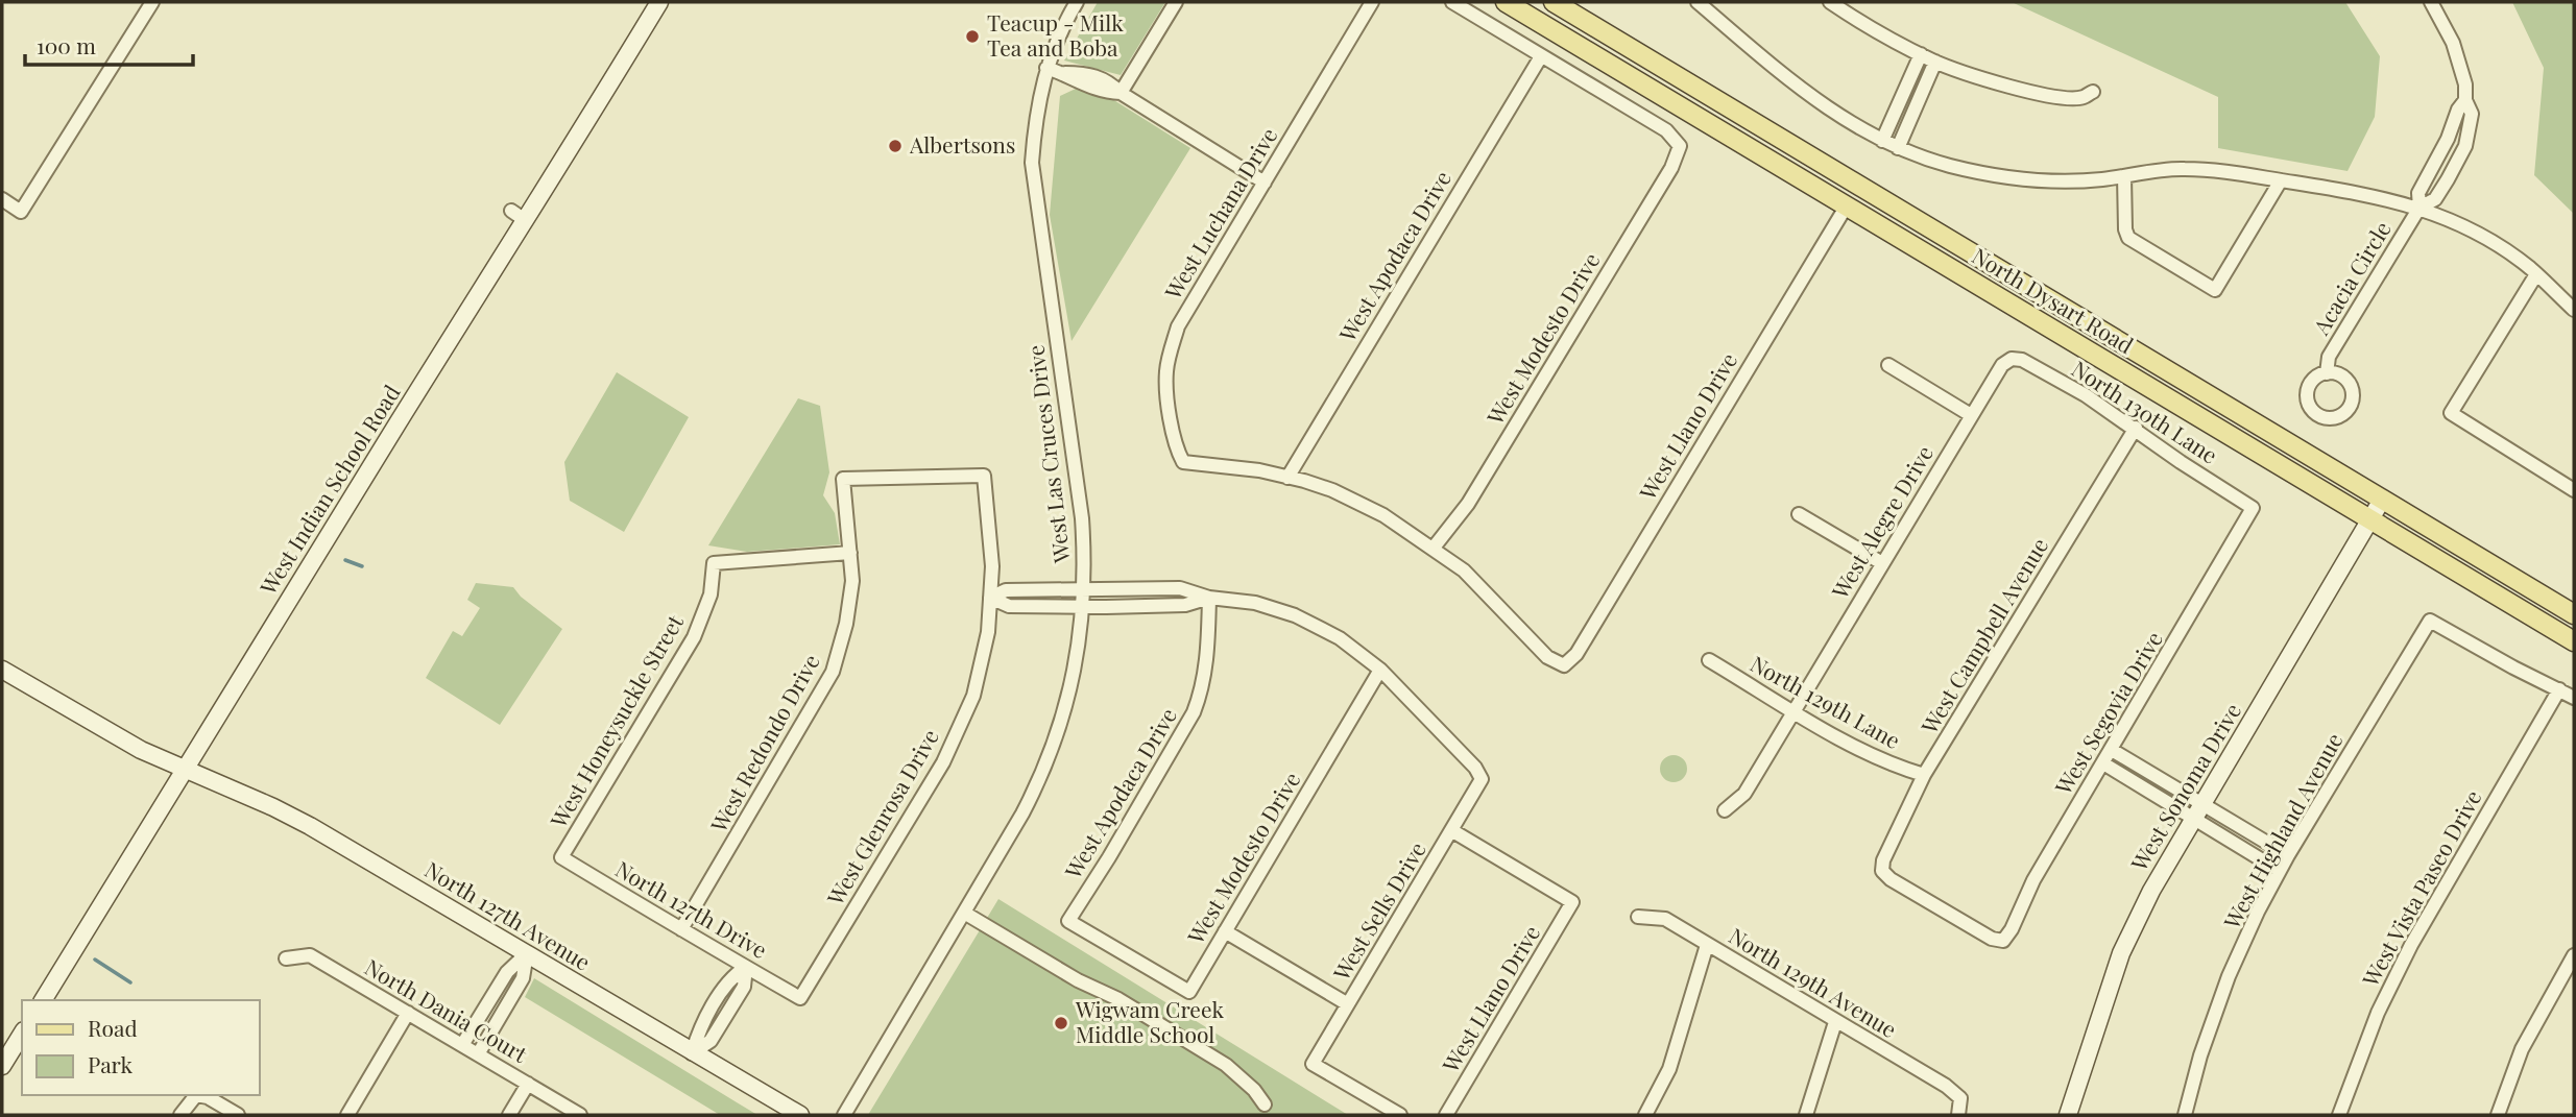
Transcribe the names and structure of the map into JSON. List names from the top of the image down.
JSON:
{
  "streets": {
    "main road": ["North Dysart Road"],
    "street": [
      "West Luchana Drive",
      "West Apodaca Drive",
      "Acacia Circle",
      "West Modesto Drive",
      "North 130th Lane",
      "West Llano Drive",
      "West Las Cruces Drive",
      "West Indian School Road",
      "West Alegre Drive",
      "West Campbell Avenue",
      "North 129th Lane",
      "West Segovia Drive",
      "West Honeysuckle Street",
      "West Redondo Drive",
      "West Sonoma Drive",
      "West Glenrosa Drive",
      "West Highland Avenue",
      "West Vista Paseo Drive",
      "North 127th Drive",
      "West Sells Drive",
      "North 127th Avenue",
      "North 129th Avenue",
      "North Dania Court"
    ]
  },
  "crossings": [
    ["West Luchana Drive", "West Apodaca Drive"],
    ["West Apodaca Drive", "West Modesto Drive"],
    ["North Dysart Road", "West Llano Drive"],
    ["North Dysart Road", "West Sonoma Drive"],
    ["West Modesto Drive", "West Llano Drive"],
    ["West Modesto Drive", "West Sells Drive"],
    ["North 130th Lane", "West Alegre Drive"],
    ["North 130th Lane", "West Campbell Avenue"],
    ["North 130th Lane", "West Segovia Drive"],
    ["West Llano Drive", "West Sells Drive"],
    ["West Indian School Road", "North 127th Avenue"],
    ["West Alegre Drive", "North 129th Lane"],
    ["West Campbell Avenue", "North 129th Lane"],
    ["West Campbell Avenue", "West Segovia Drive"],
    ["West Honeysuckle Street", "West Redondo Drive"],
    ["West Honeysuckle Street", "North 127th Drive"],
    ["West Redondo Drive", "West Glenrosa Drive"],
    ["West Redondo Drive", "North 127th Drive"],
    ["West Glenrosa Drive", "North 127th Drive"],
    ["West Highland Avenue", "West Vista Paseo Drive"]
  ],
  "places": ["Teacup - Milk Tea and Boba", "Albertsons", "Wigwam Creek Middle School"],
  "legend": ["Road", "Park"],
  "scale_bar": "100 m"
}
